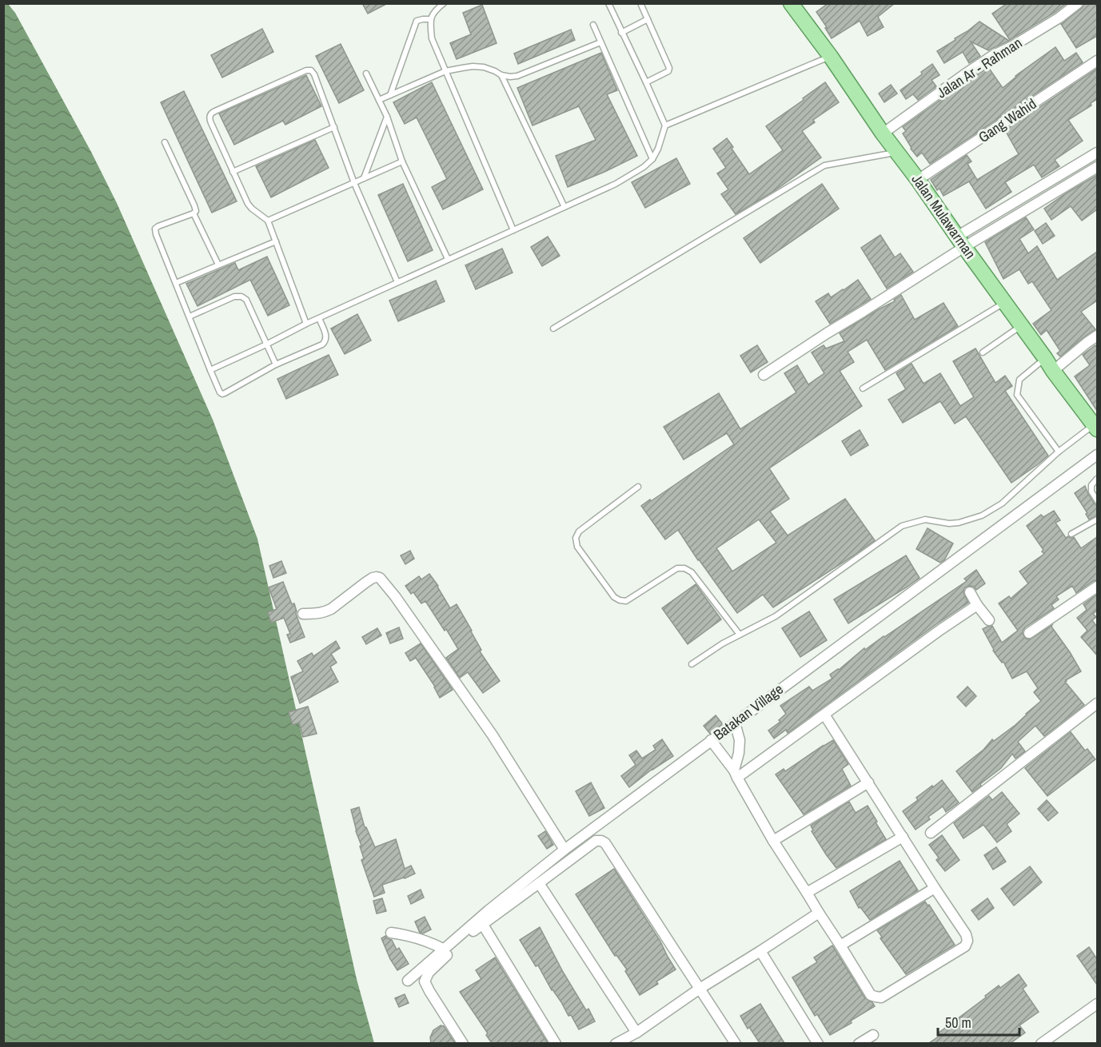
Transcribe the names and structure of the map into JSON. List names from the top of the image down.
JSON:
{
  "streets": {
    "main road": ["Jalan Mulawarman"],
    "street": ["Jalan Ar - Rahman", "Gang Wahid", "Batakan Village"]
  },
  "crossings": [
    ["Jalan Ar - Rahman", "Jalan Mulawarman"],
    ["Gang Wahid", "Jalan Mulawarman"]
  ],
  "scale_bar": "50 m"
}
